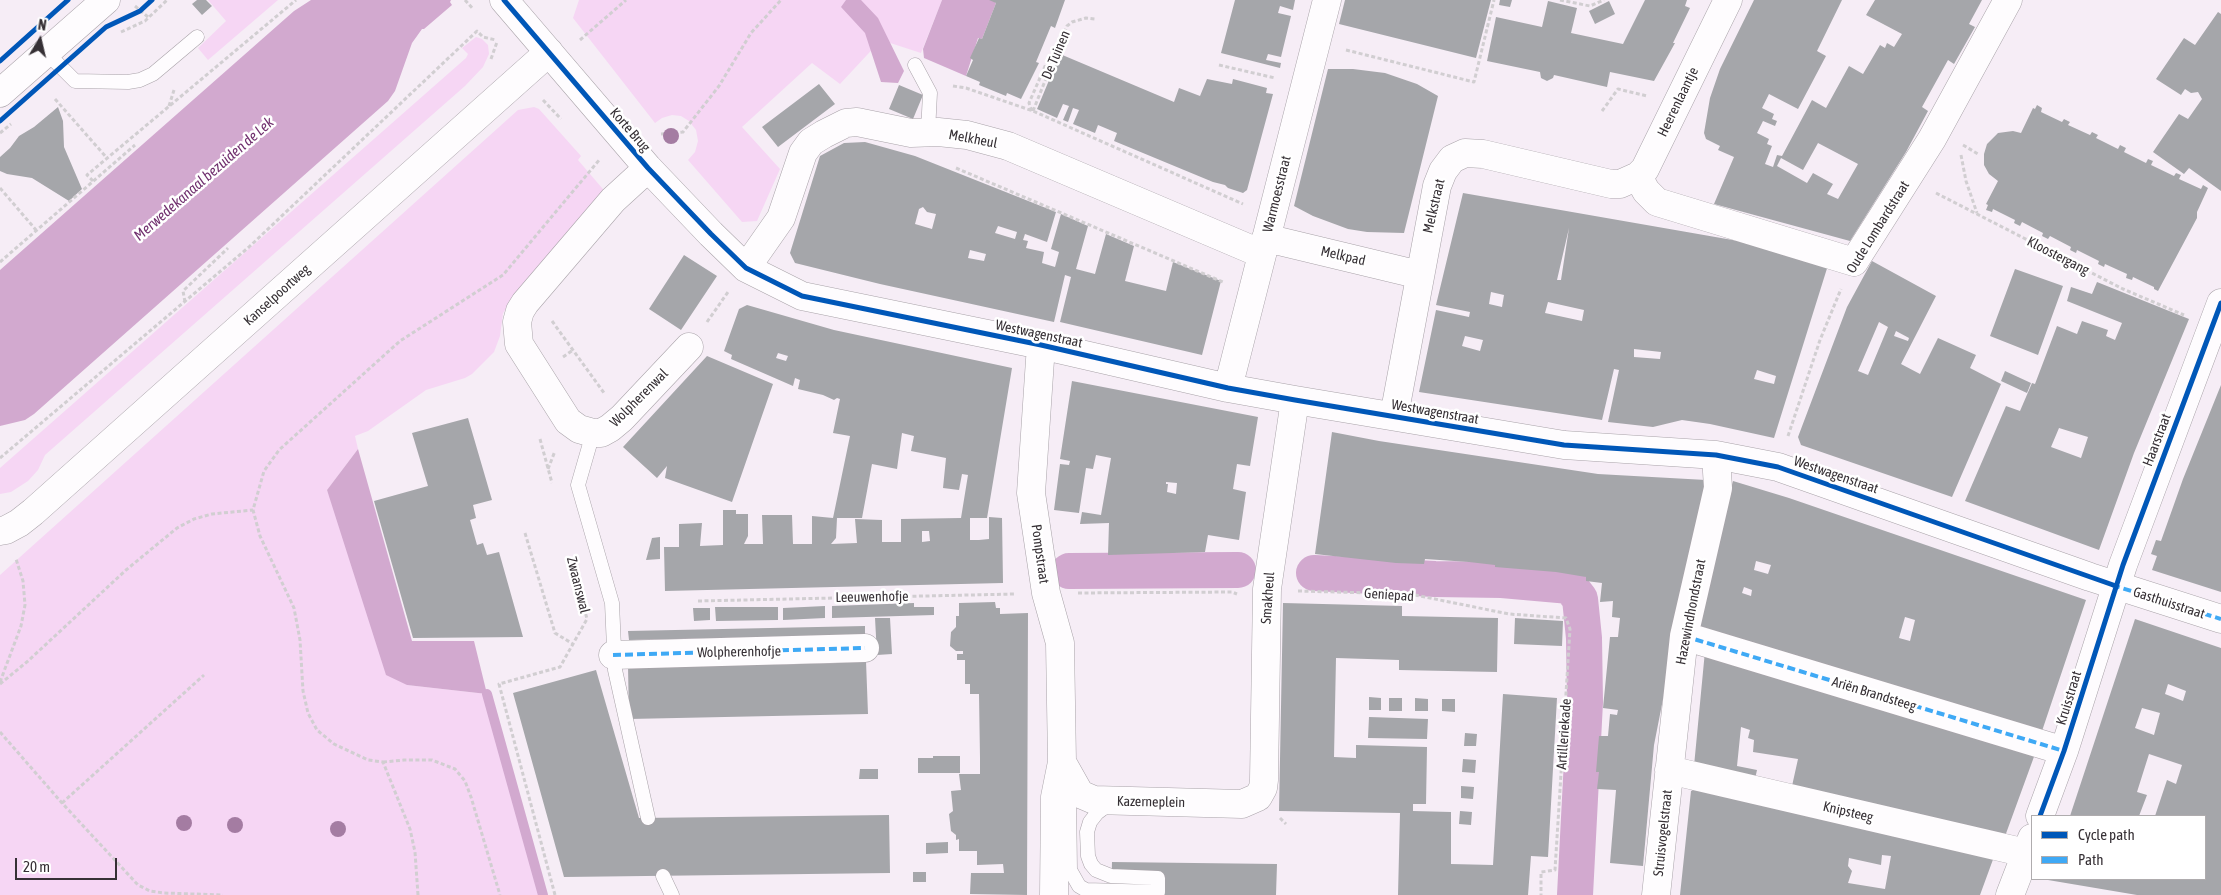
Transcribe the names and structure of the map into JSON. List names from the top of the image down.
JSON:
{
  "streets": {
    "street": [
      "Heerenlaantje",
      "Korte Brug",
      "Melkheul",
      "Warmoesstraat",
      "Melkstraat",
      "Oude Lombardstraat",
      "Melkpad",
      "Kanselpoortweg",
      "Westwagenstraat",
      "Wolpherenwal",
      "Haarstraat",
      "Pompstraat",
      "Smakheul",
      "Gasthuisstraat",
      "Hazewindhondstraat",
      "Wolpherenhofje",
      "Ariën Brandsteeg",
      "Kruisstraat",
      "Kazerneplein",
      "Knipsteeg",
      "Struisvogelstraat"
    ],
    "path": [
      "De Tuinen",
      "Kloostergang",
      "Zwaanswal",
      "Geniepad",
      "Leeuwenhofje",
      "Artilleriekade"
    ]
  },
  "crossings": [
    ["Heerenlaantje", "Melkstraat"],
    ["Korte Brug", "Melkheul"],
    ["Korte Brug", "Kanselpoortweg"],
    ["Korte Brug", "Westwagenstraat"],
    ["Melkheul", "Warmoesstraat"],
    ["Melkheul", "Melkpad"],
    ["Melkheul", "Westwagenstraat"],
    ["Warmoesstraat", "Melkpad"],
    ["Warmoesstraat", "Westwagenstraat"],
    ["Melkstraat", "Melkpad"],
    ["Melkstraat", "Westwagenstraat"],
    ["Oude Lombardstraat", "Kloostergang"],
    ["Oude Lombardstraat", "Westwagenstraat"],
    ["Kloostergang", "Haarstraat"],
    ["Westwagenstraat", "Haarstraat"],
    ["Westwagenstraat", "Pompstraat"],
    ["Westwagenstraat", "Smakheul"],
    ["Westwagenstraat", "Gasthuisstraat"],
    ["Westwagenstraat", "Hazewindhondstraat"],
    ["Westwagenstraat", "Kruisstraat"],
    ["Wolpherenwal", "Wolpherenhofje"],
    ["Haarstraat", "Gasthuisstraat"],
    ["Haarstraat", "Kruisstraat"],
    ["Pompstraat", "Geniepad"],
    ["Pompstraat", "Leeuwenhofje"],
    ["Pompstraat", "Kazerneplein"],
    ["Geniepad", "Leeuwenhofje"],
    ["Geniepad", "Smakheul"],
    ["Geniepad", "Artilleriekade"],
    ["Smakheul", "Kazerneplein"],
    ["Gasthuisstraat", "Kruisstraat"],
    ["Hazewindhondstraat", "Ariën Brandsteeg"],
    ["Hazewindhondstraat", "Knipsteeg"],
    ["Hazewindhondstraat", "Struisvogelstraat"],
    ["Ariën Brandsteeg", "Kruisstraat"],
    ["Knipsteeg", "Struisvogelstraat"]
  ],
  "water": ["Merwedekanaal bezuiden de Lek"],
  "legend": ["Cycle path", "Path"],
  "scale_bar": "20 m",
  "north": "top"
}
